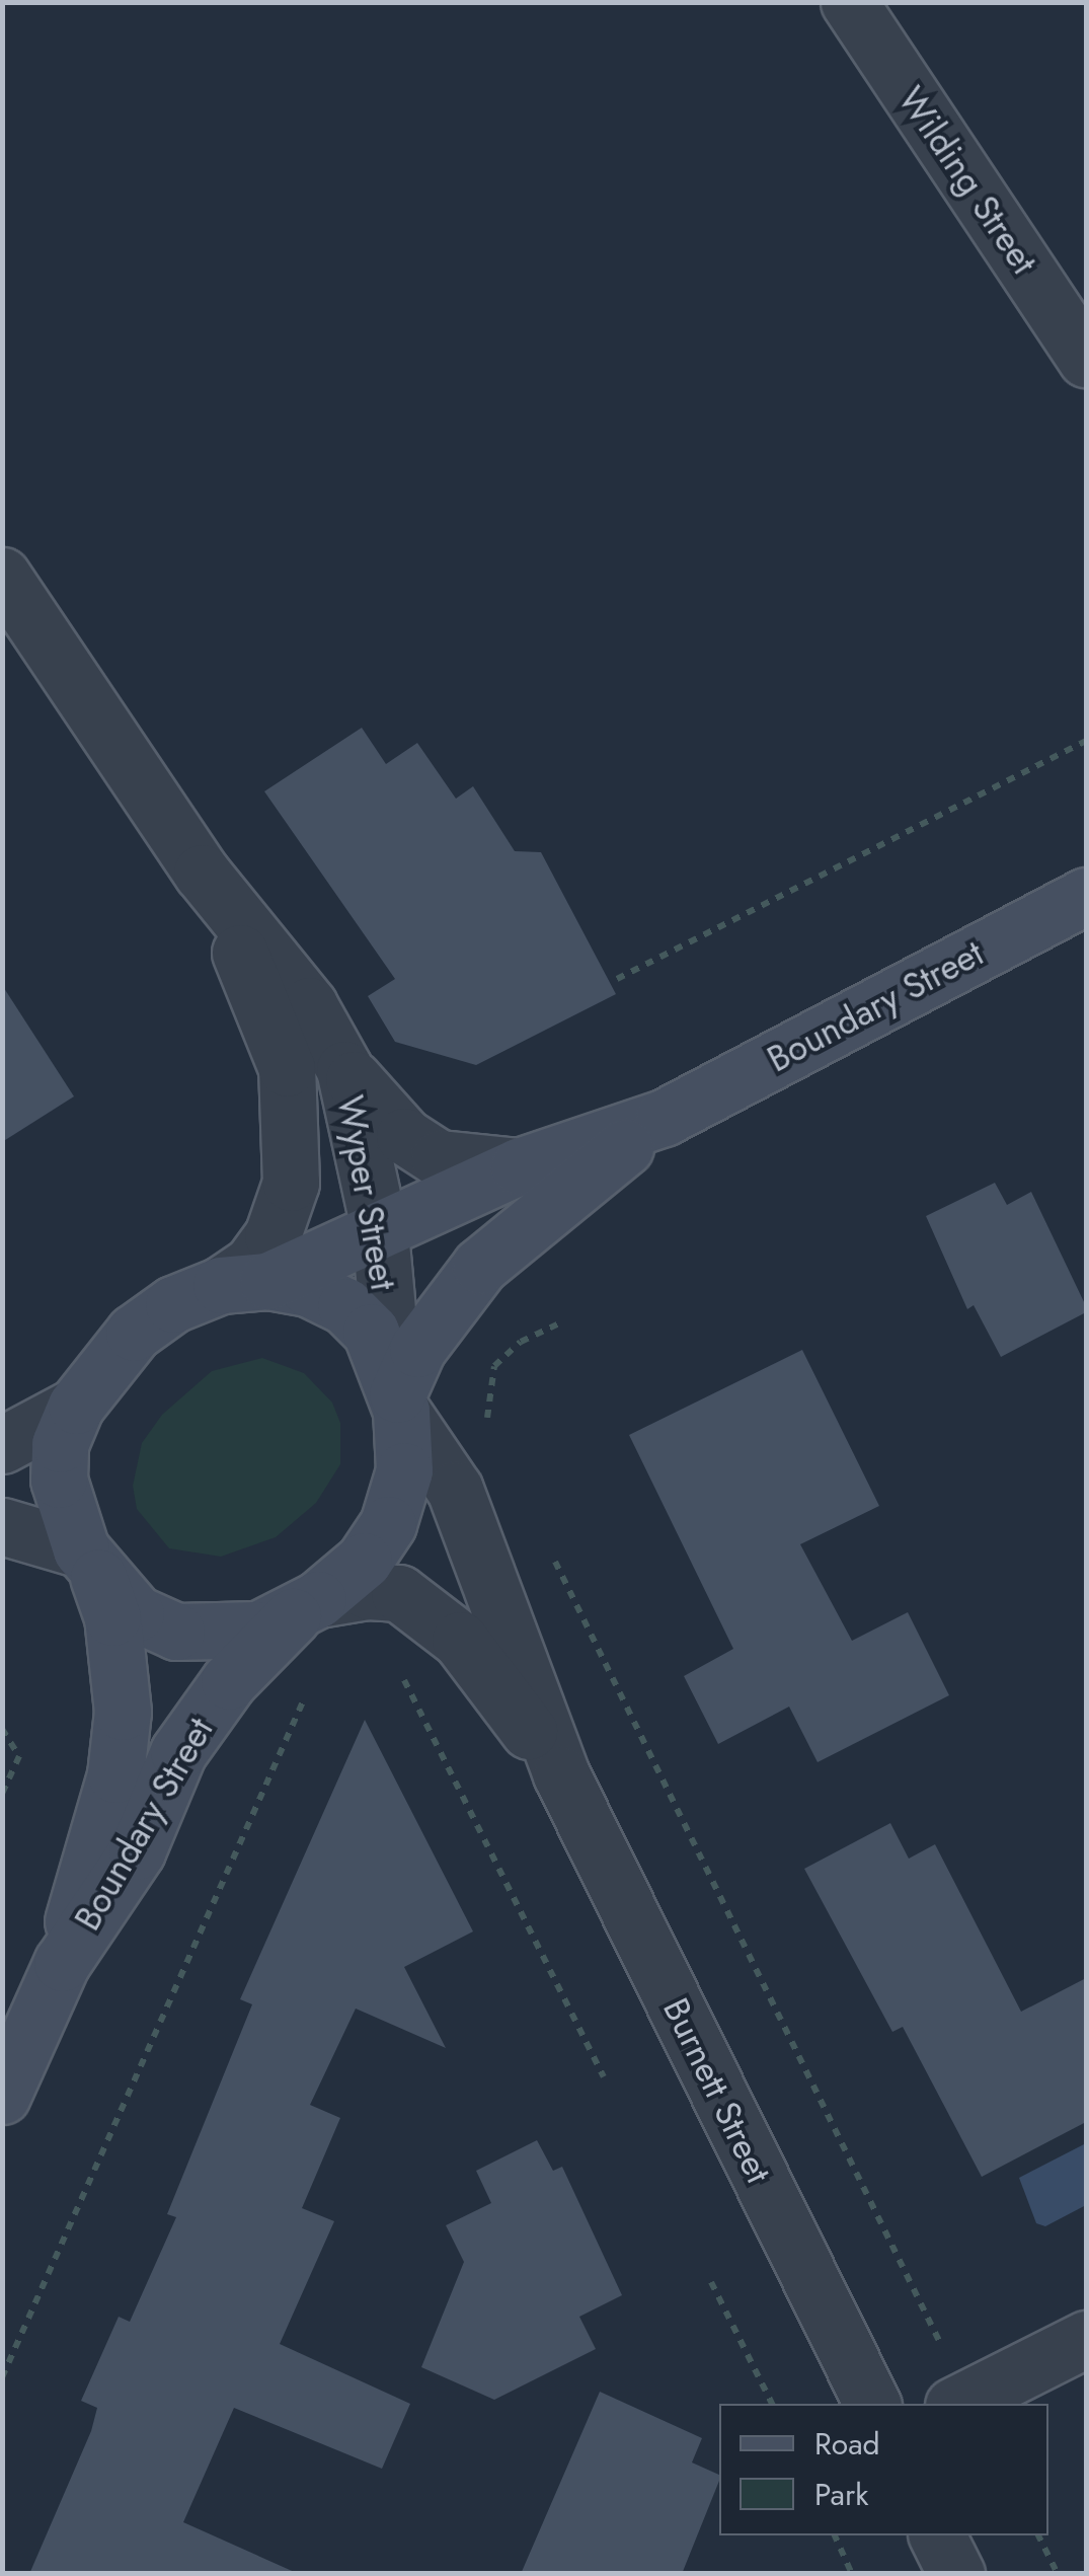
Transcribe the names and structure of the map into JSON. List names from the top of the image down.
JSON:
{
  "streets": {
    "street": [
      "Wilding Street",
      "Boundary Street",
      "Wyper Street",
      "Burnett Street"
    ]
  },
  "crossings": [
    ["Boundary Street", "Wyper Street"],
    ["Boundary Street", "Burnett Street"],
    ["Wyper Street", "Burnett Street"]
  ],
  "legend": ["Road", "Park"]
}
